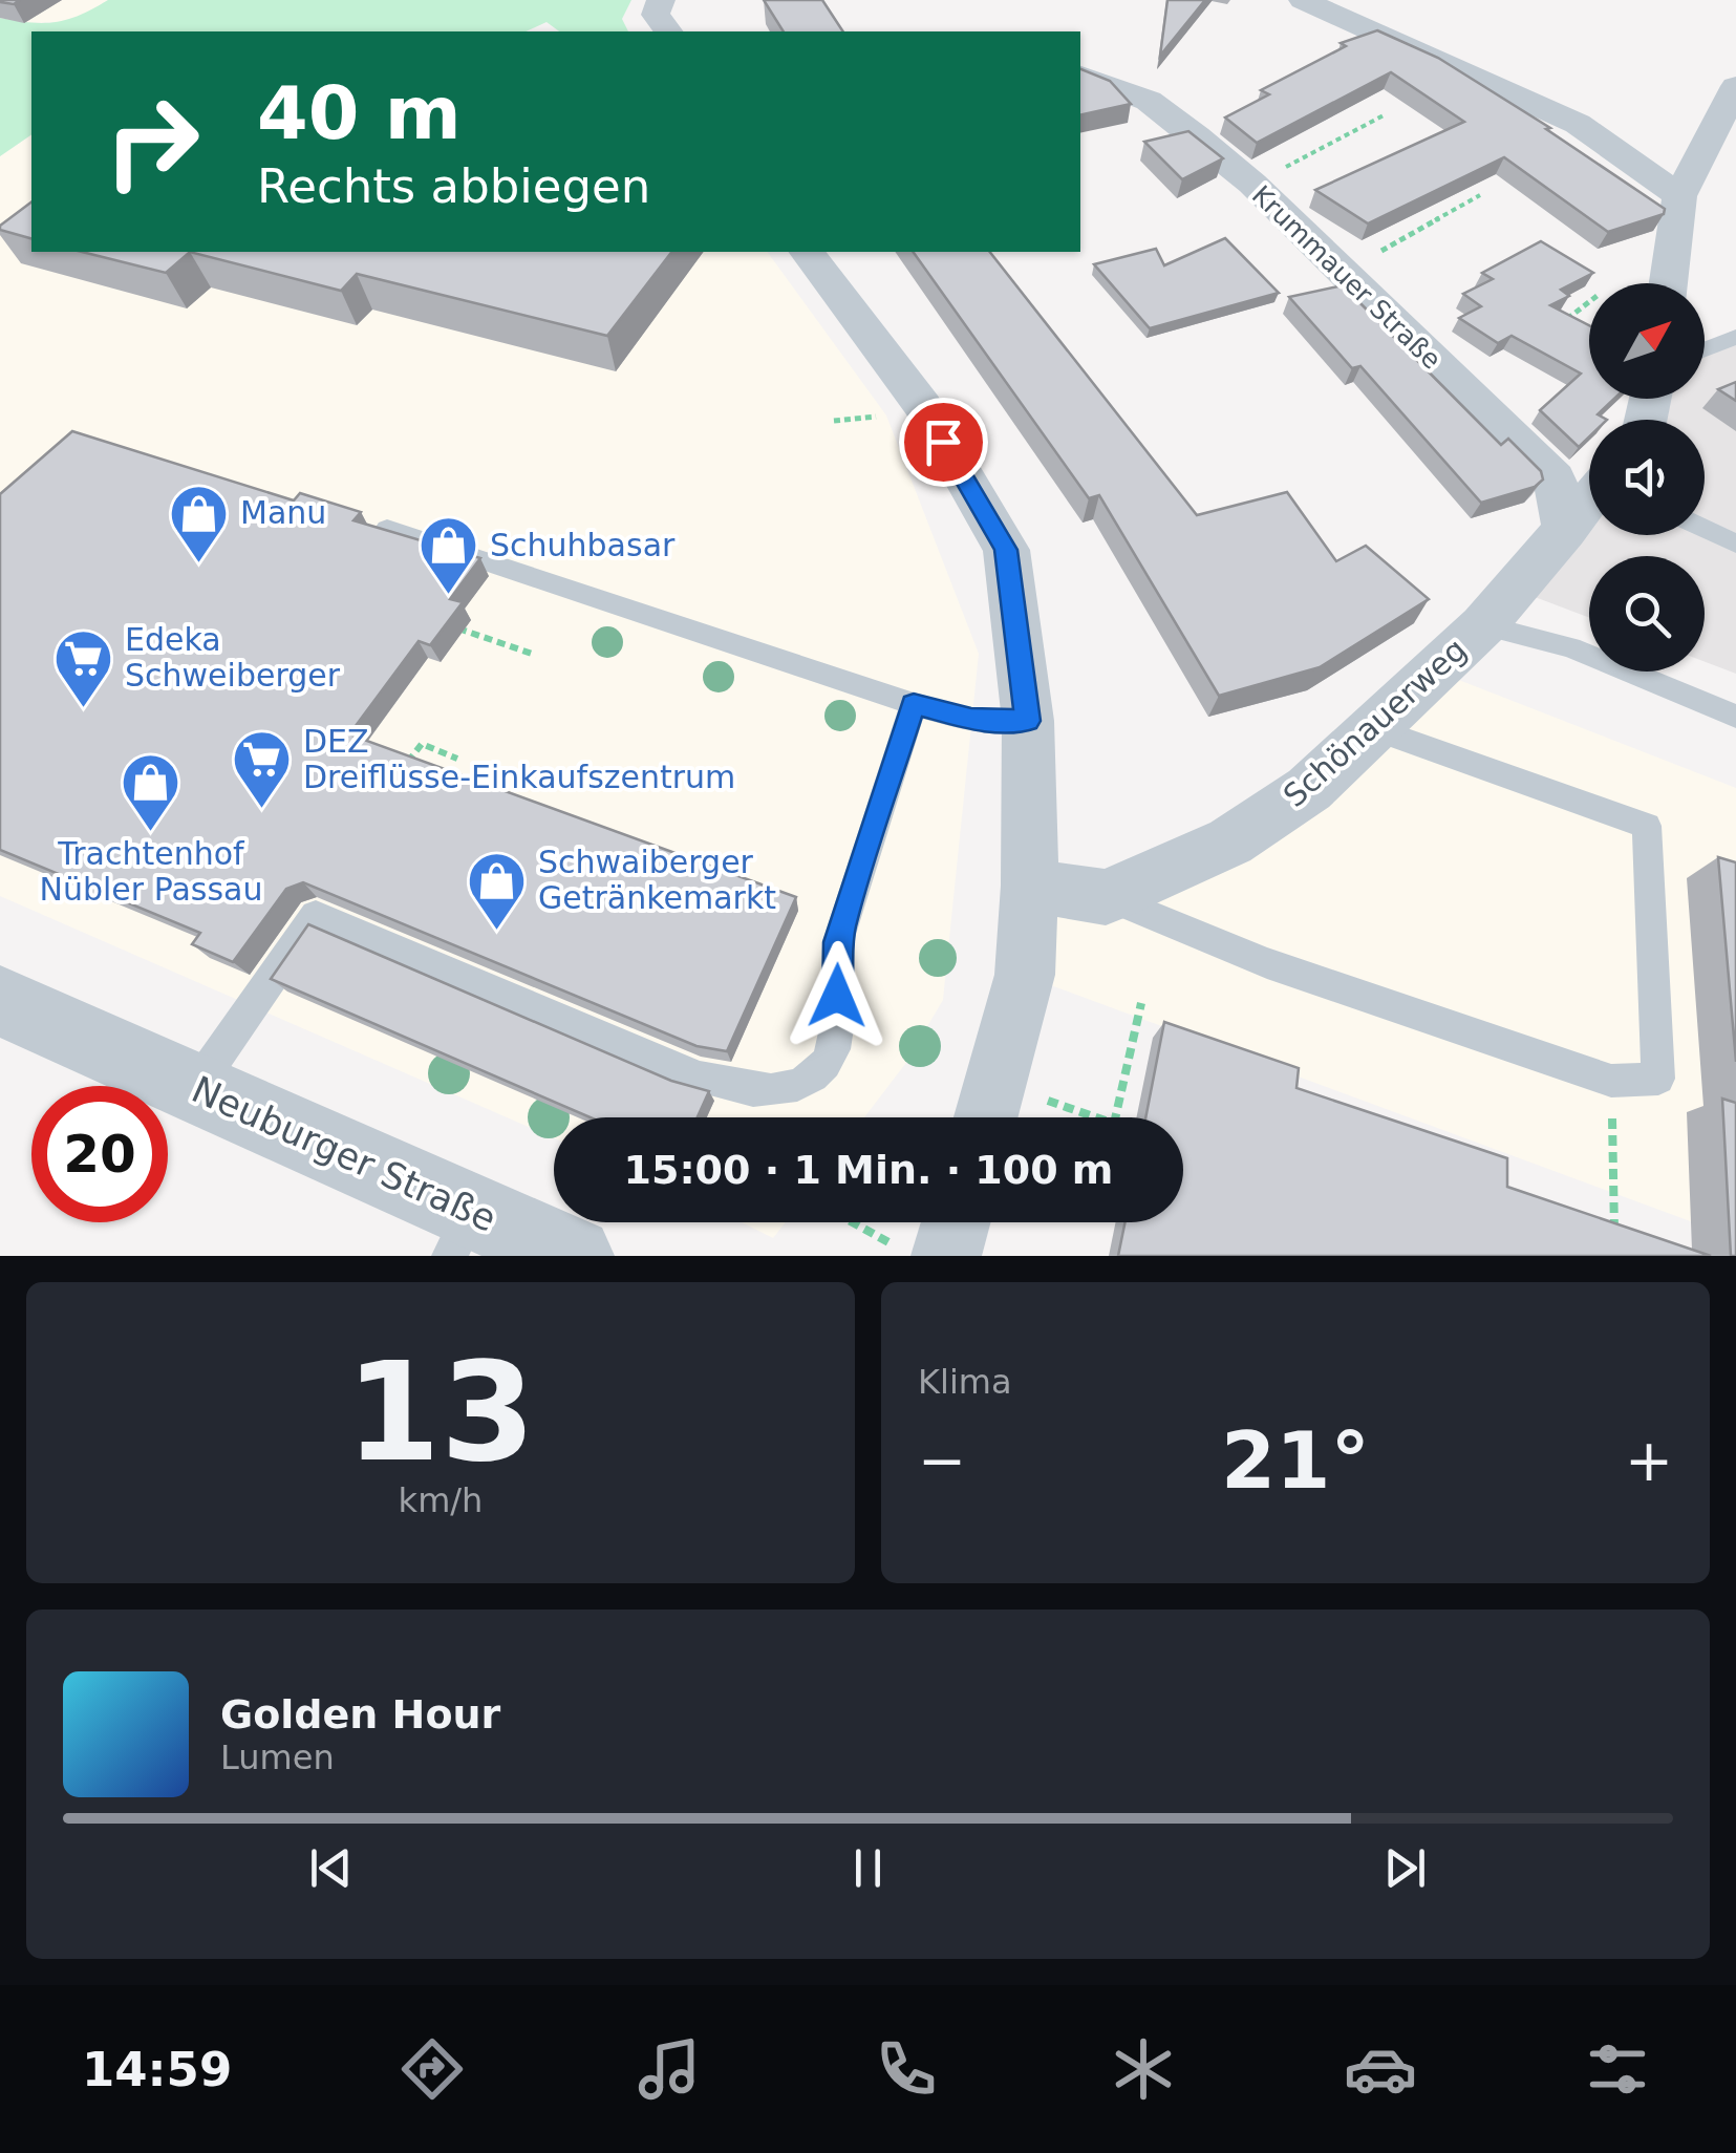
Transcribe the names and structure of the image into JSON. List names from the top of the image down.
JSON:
{
  "streets": {
    "street": ["Krummauer Straße", "Schönauerweg", "Neuburger Straße"]
  },
  "crossings": [
    ["Krummauer Straße", "Schönauerweg"]
  ],
  "places": {
    "shop": [
      "Manu",
      "Schuhbasar",
      "Trachtenhof Nübler Passau",
      "Schwaiberger Getränkemarkt"
    ],
    "supermarket": ["Edeka Schweiberger", "DEZ Dreiflüsse-Einkaufszentrum"]
  },
  "north": "top right",
  "page": {
    "turn": ["40 m", "Rechts abbiegen"],
    "limit": "20",
    "trip": "15:00 · 1 Min. · 100 m",
    "tile": [
      ["13", "km/h"],
      "Klima"
    ],
    "heat": ["−", "21°", "+"],
    "song": ["Golden Hour", "Lumen"],
    "tabs": "14:59"
  }
}
